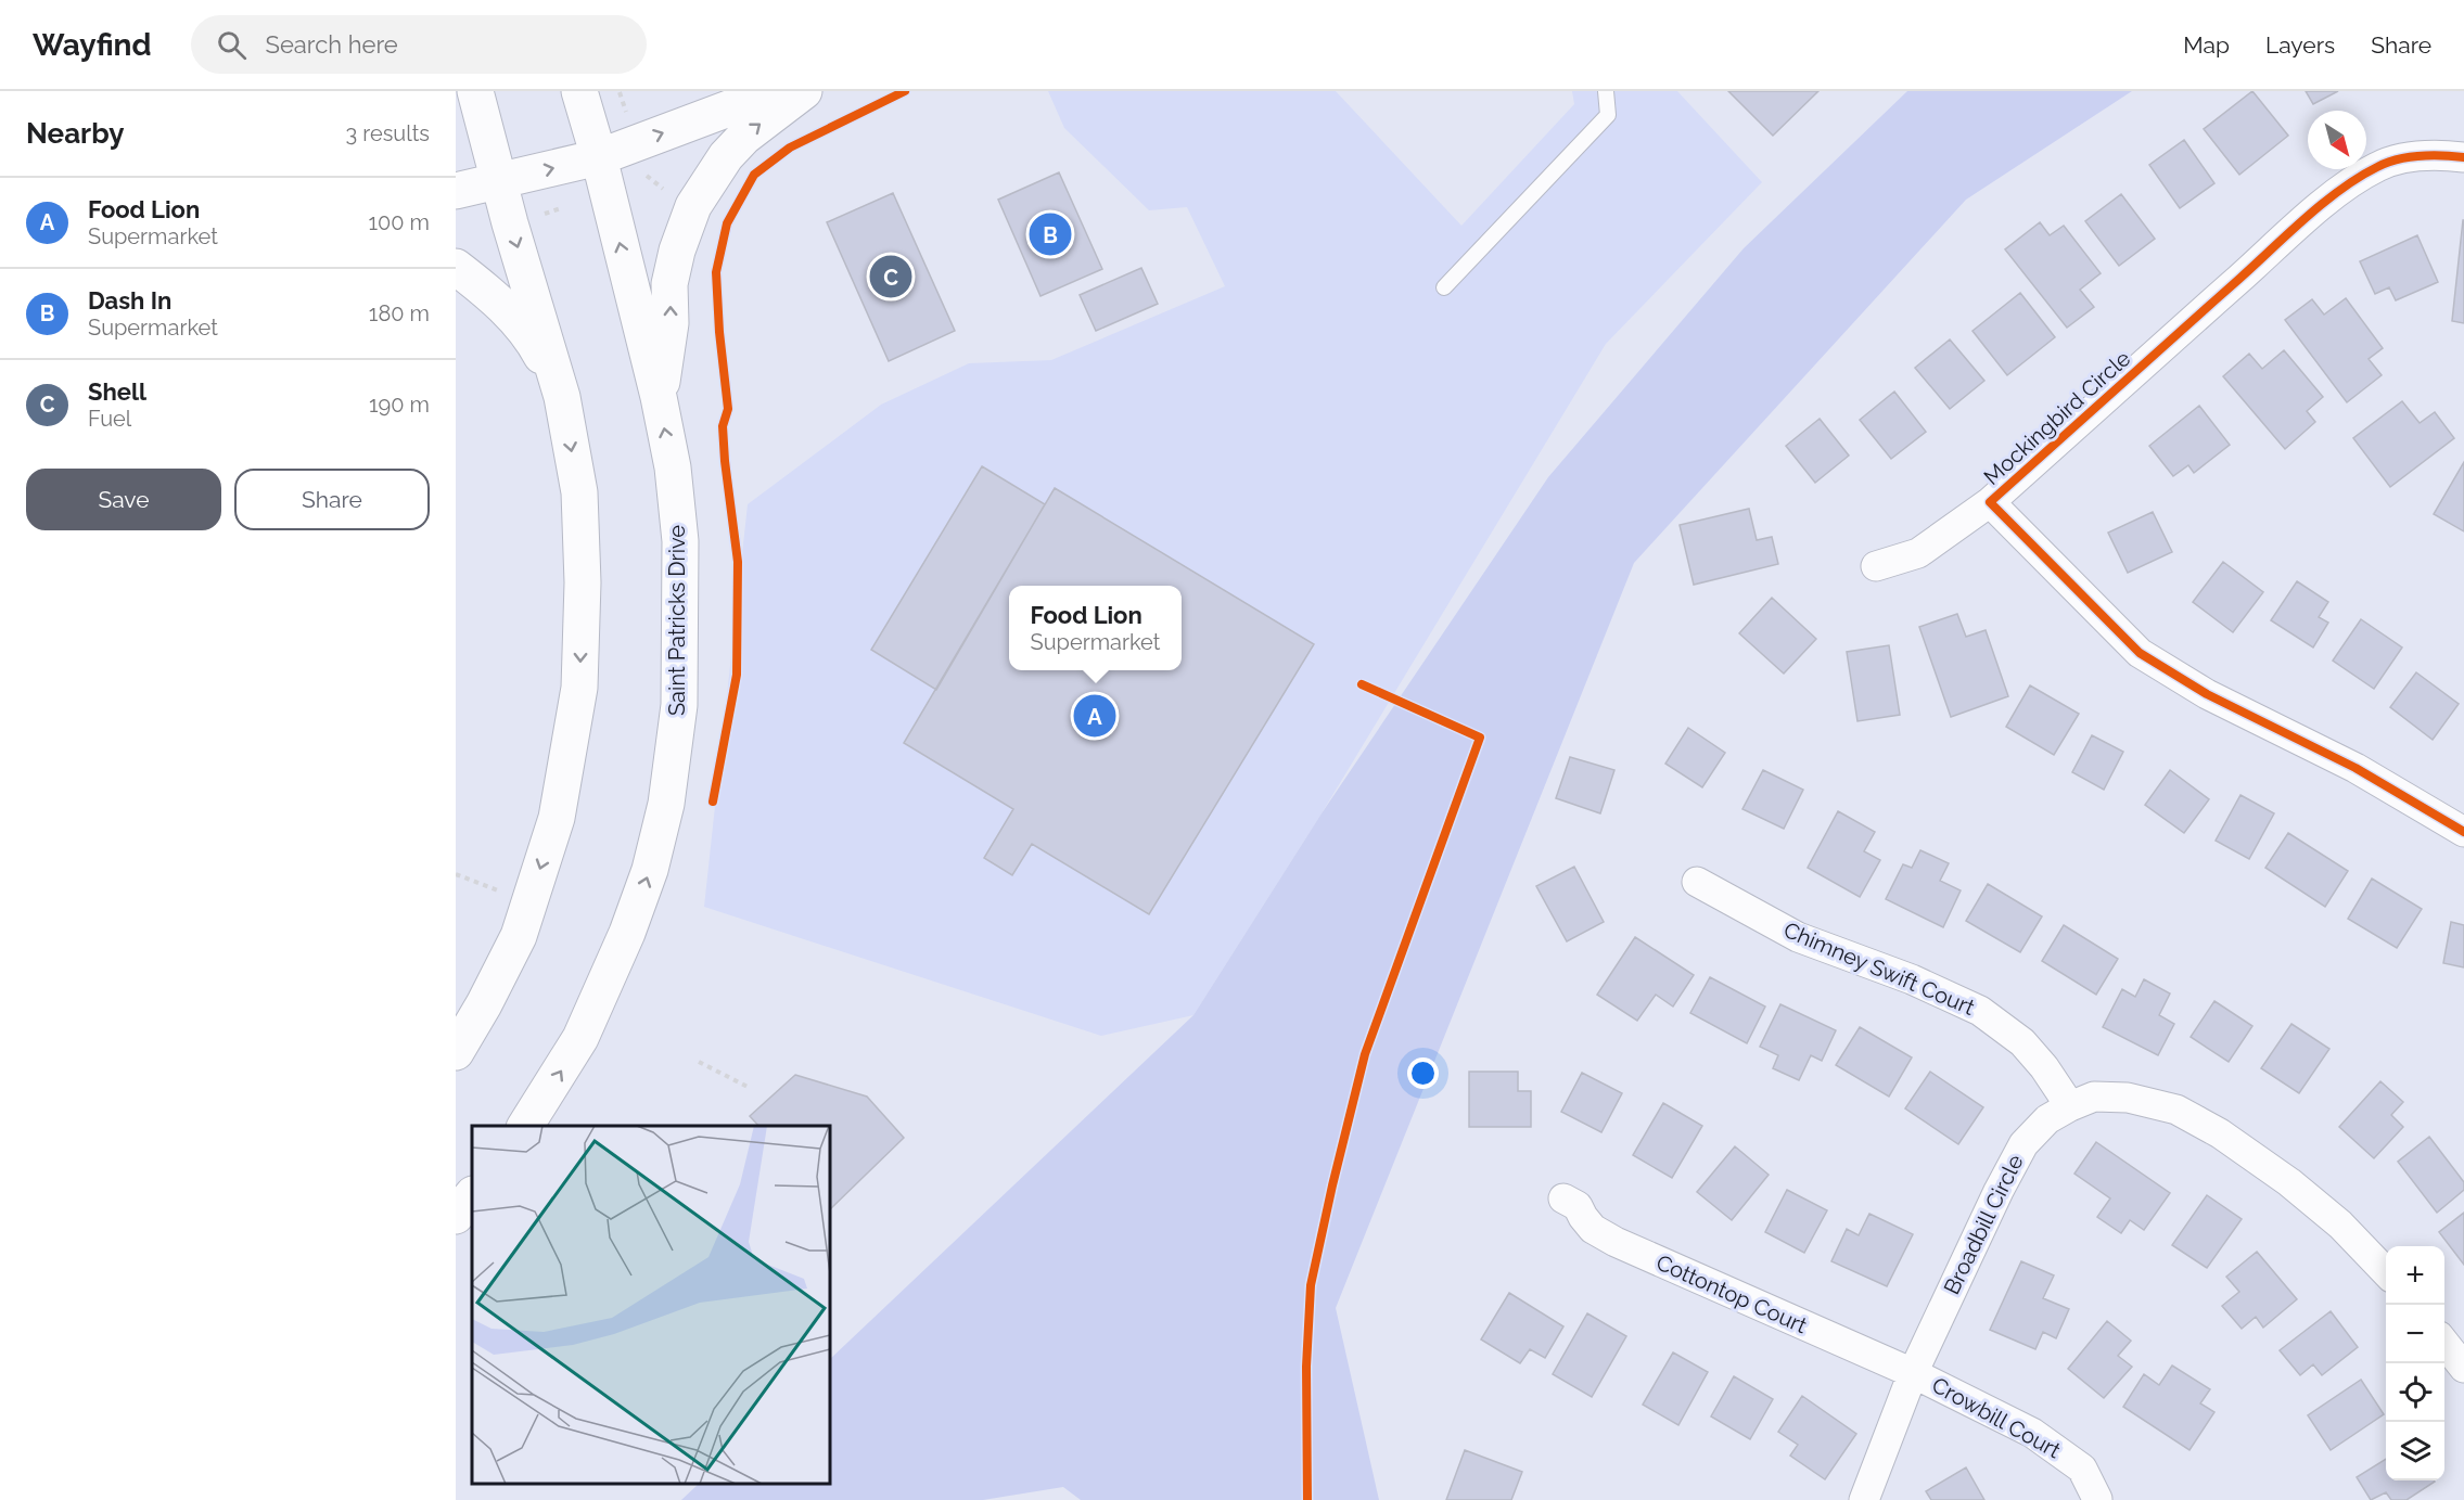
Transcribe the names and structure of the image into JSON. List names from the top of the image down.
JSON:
{
  "streets": {
    "main road": ["Saint Patricks Drive"],
    "street": [
      "Mockingbird Circle",
      "Chimney Swift Court",
      "Broadbill Circle",
      "Cottontop Court",
      "Crowbill Court"
    ]
  },
  "crossings": [
    ["Chimney Swift Court", "Broadbill Circle"],
    ["Broadbill Circle", "Cottontop Court"],
    ["Broadbill Circle", "Crowbill Court"],
    ["Cottontop Court", "Crowbill Court"]
  ],
  "north": "bottom right",
  "page": {
    "header": "Wayfind",
    "search": "Search here",
    "nav": ["Map", "Layers", "Share"],
    "heading": ["Nearby", "3 results"],
    "list": [
      {
        "mark": "A",
        "name": "Food Lion",
        "note": "Supermarket",
        "value": "100 m"
      },
      {
        "mark": "B",
        "name": "Dash In",
        "note": "Supermarket",
        "value": "180 m"
      },
      {
        "mark": "C",
        "name": "Shell",
        "note": "Fuel",
        "value": "190 m"
      }
    ],
    "pins": ["B", "C", "A"],
    "buttons": ["Save", "Share"],
    "popup": ["Food Lion", "Supermarket"],
    "map_buttons": ["+", "−"]
  }
}
